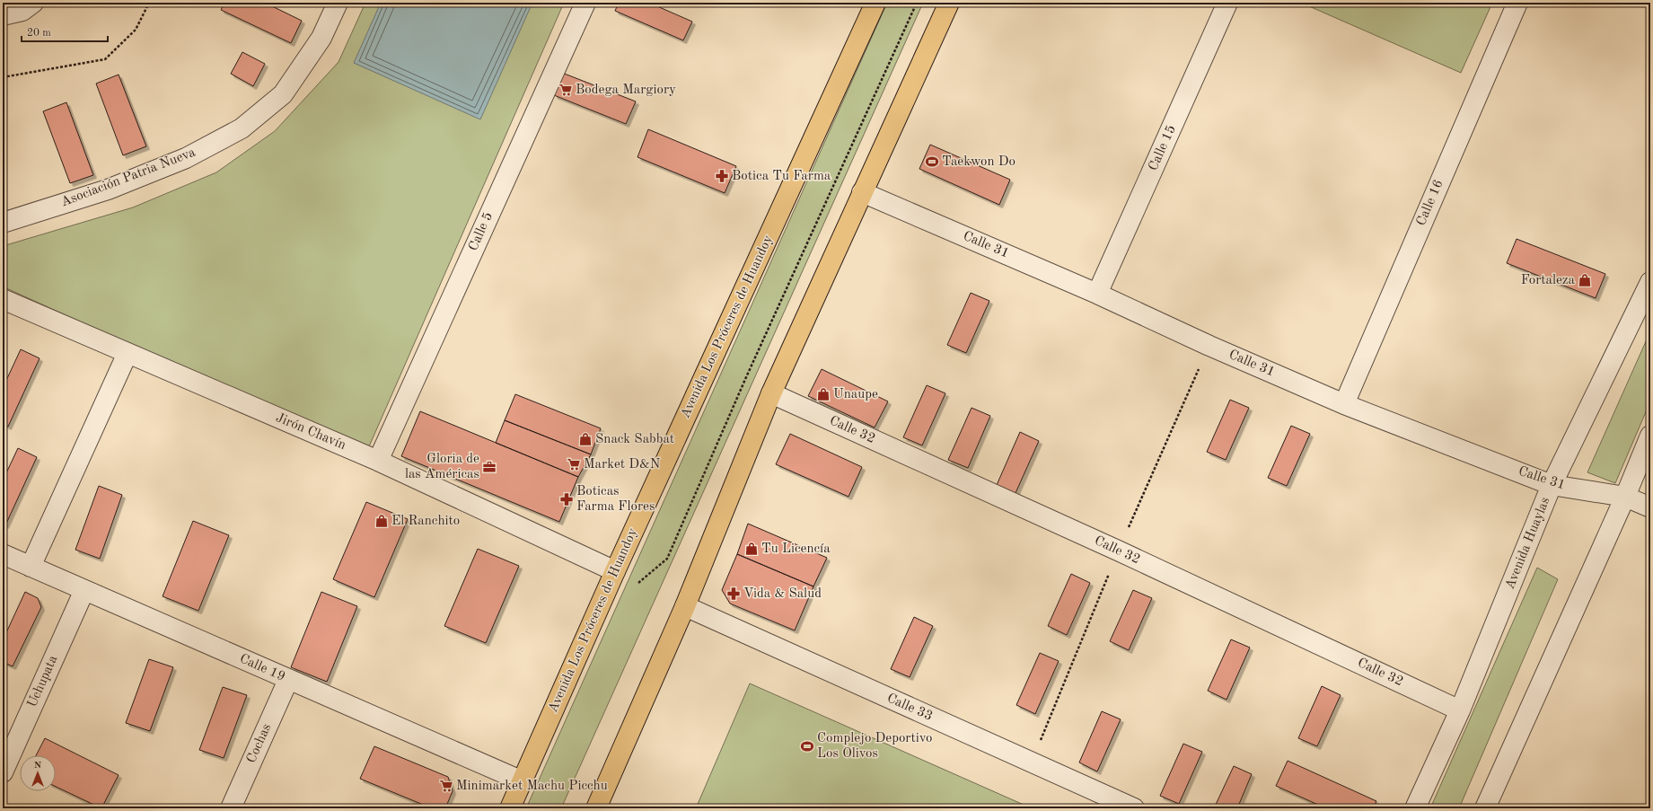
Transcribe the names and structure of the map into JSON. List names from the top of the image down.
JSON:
{
  "streets": {
    "main road": ["Avenida Los Próceres de Huandoy"],
    "street": [
      "Calle 15",
      "Asociación Patria Nueva",
      "Calle 16",
      "Calle 5",
      "Calle 31",
      "Calle 32",
      "Jirón Chavín",
      "Avenida Huaylas",
      "Calle 19",
      "Uchupata",
      "Calle 33",
      "Cochas"
    ]
  },
  "crossings": [
    ["Calle 15", "Calle 31"],
    ["Calle 16", "Calle 31"],
    ["Calle 5", "Jirón Chavín"],
    ["Calle 31", "Avenida Huaylas"],
    ["Avenida Los Próceres de Huandoy", "Jirón Chavín"],
    ["Avenida Los Próceres de Huandoy", "Calle 19"],
    ["Calle 32", "Avenida Huaylas"],
    ["Calle 19", "Uchupata"],
    ["Calle 19", "Cochas"]
  ],
  "places": {
    "supermarket": ["Bodega Margiory", "Market D&N", "Minimarket Machu Picchu"],
    "sports": ["Taekwon Do", "Complejo Deportivo Los Olivos"],
    "pharmacy": ["Botica Tu Farma", "Boticas Farma Flores", "Vida & Salud"],
    "shop": [
      "Fortaleza",
      "Unaupe",
      "Snack Sabbat",
      "El Ranchito",
      "Tu Licencía"
    ],
    "office": ["Gloria de las Américas"]
  },
  "scale_bar": "20 m",
  "north": "top"
}
